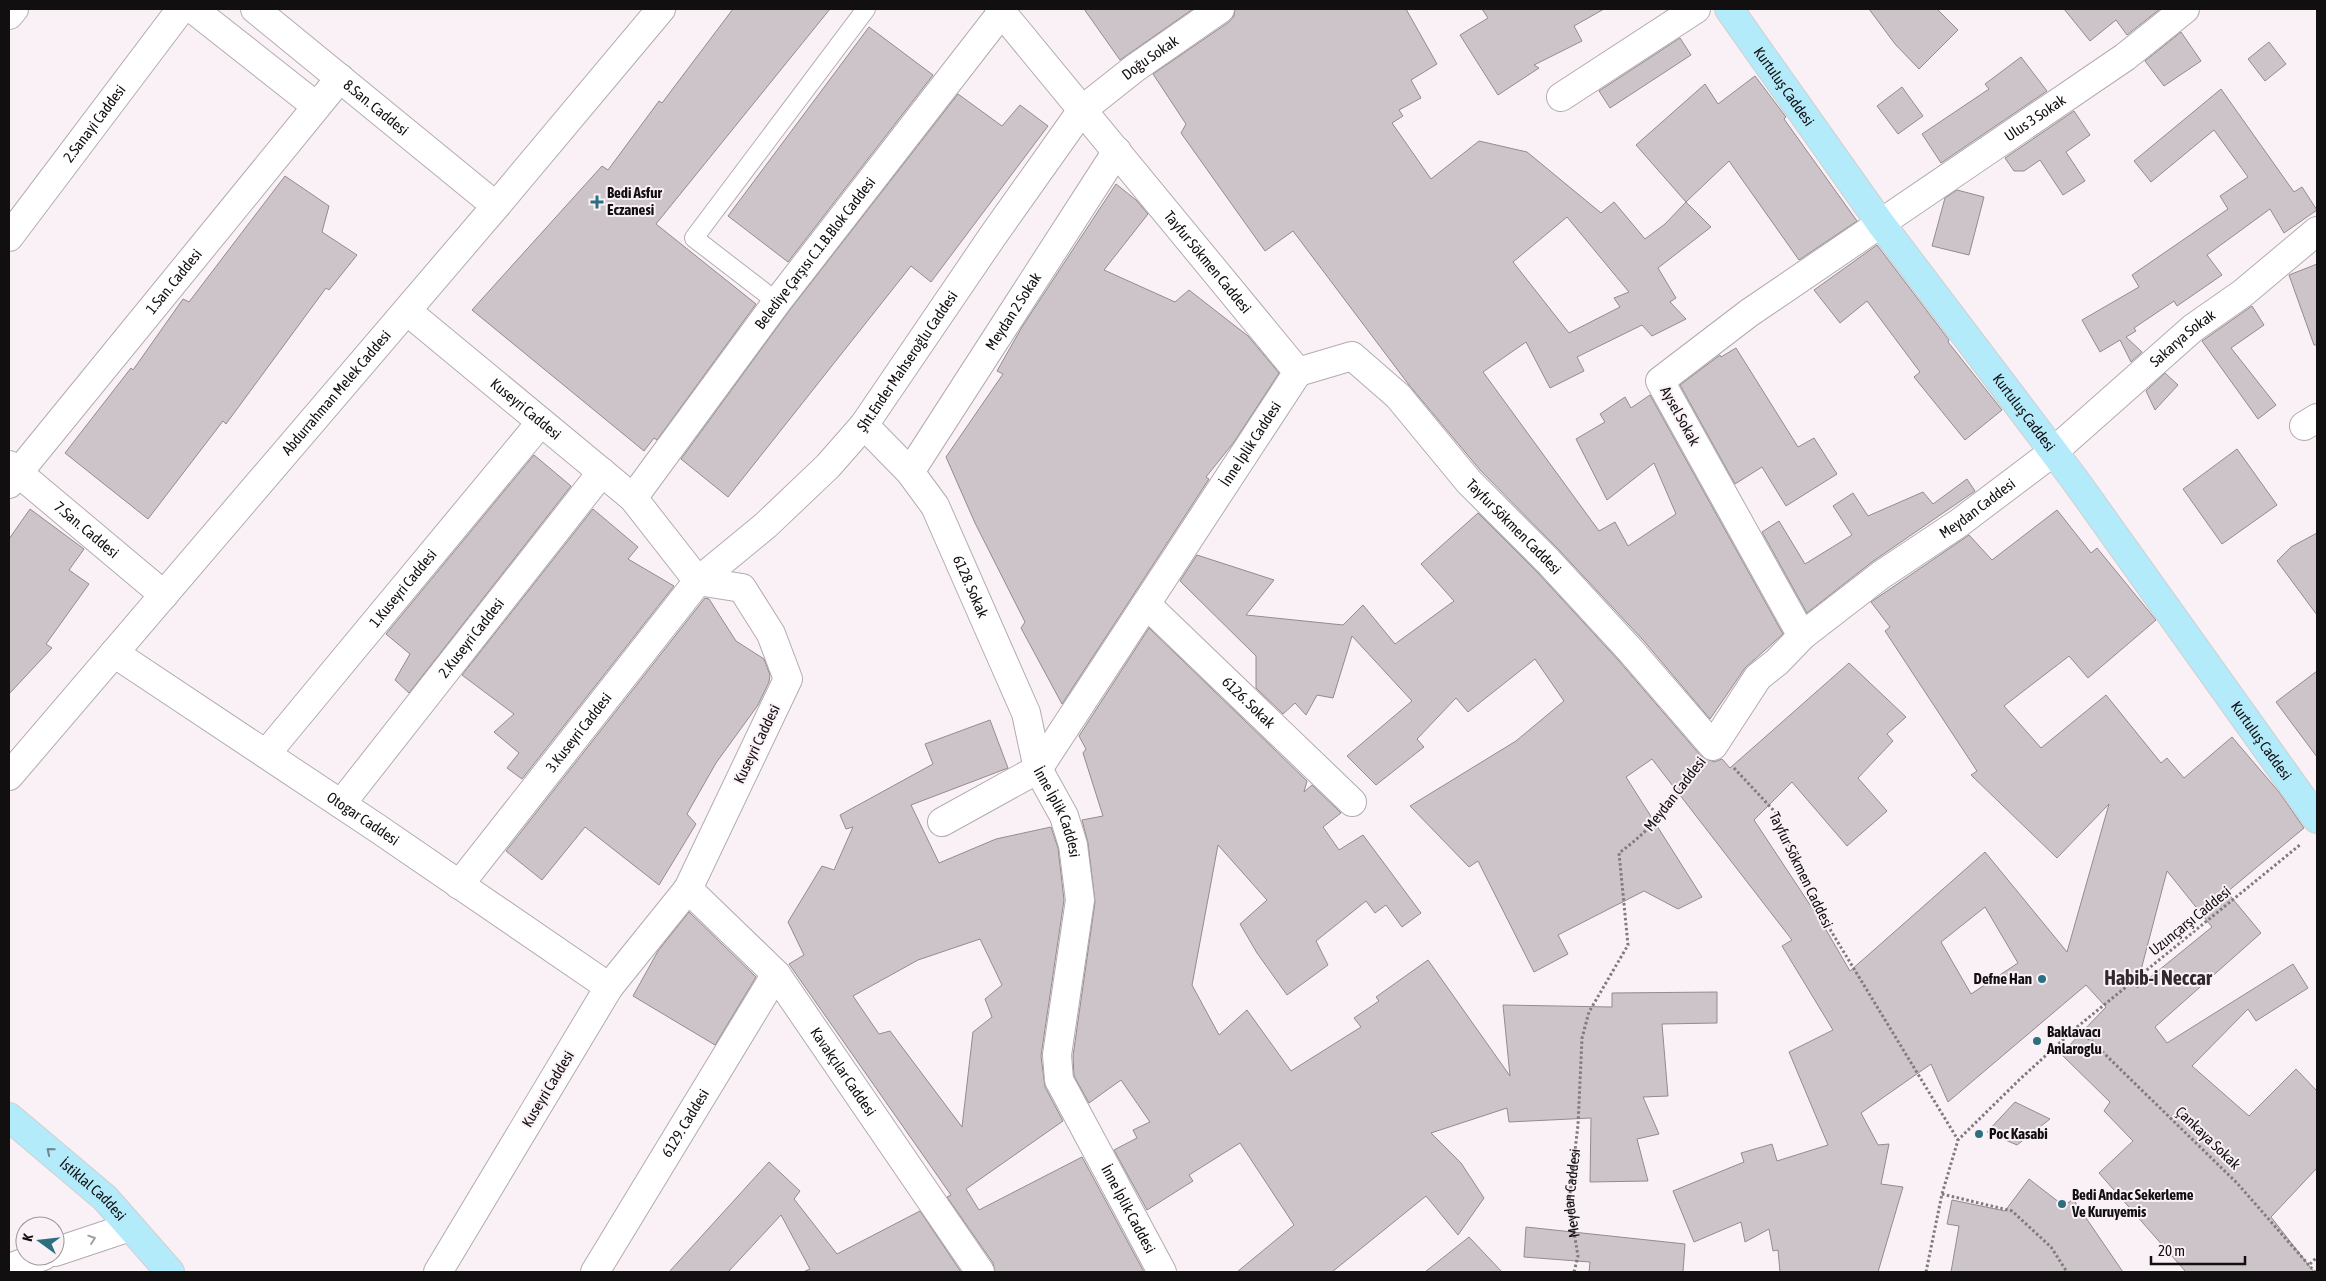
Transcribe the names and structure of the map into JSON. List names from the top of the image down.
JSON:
{
  "streets": {
    "main road": ["Kurtuluş Caddesi", "İstiklal Caddesi"],
    "street": [
      "Doğu Sokak",
      "8.San. Caddesi",
      "Ulus 3 Sokak",
      "2.Sanayi Caddesi",
      "Belediye Çarşısı C.1.B.Blok Caddesi",
      "Tayfur Sökmen Caddesi",
      "1.San. Caddesi",
      "Meydan 2 Sokak",
      "Sakarya Sokak",
      "Şht.Ender Mahseroğlu Caddesi",
      "Abdurrahman Melek Caddesi",
      "Kuseyri Caddesi",
      "Aysel Sokak",
      "İnne İplik Caddesi",
      "Meydan Caddesi",
      "7.San. Caddesi",
      "6128. Sokak",
      "1.Kuseyri Caddesi",
      "2.Kuseyri Caddesi",
      "6126. Sokak",
      "3.Kuseyri Caddesi",
      "Otogar Caddesi",
      "Kavakçılar Caddesi",
      "6129. Caddesi"
    ],
    "path": ["Uzunçarşı Caddesi", "Çankaya Sokak"]
  },
  "crossings": [
    ["Doğu Sokak", "Tayfur Sökmen Caddesi"],
    ["Doğu Sokak", "Şht.Ender Mahseroğlu Caddesi"],
    ["Kurtuluş Caddesi", "Ulus 3 Sokak"],
    ["Kurtuluş Caddesi", "Sakarya Sokak"],
    ["Kurtuluş Caddesi", "Aysel Sokak"],
    ["Kurtuluş Caddesi", "Meydan Caddesi"],
    ["Kurtuluş Caddesi", "Uzunçarşı Caddesi"],
    ["8.San. Caddesi", "1.San. Caddesi"],
    ["8.San. Caddesi", "Abdurrahman Melek Caddesi"],
    ["Ulus 3 Sokak", "Aysel Sokak"],
    ["Belediye Çarşısı C.1.B.Blok Caddesi", "Tayfur Sökmen Caddesi"],
    ["Belediye Çarşısı C.1.B.Blok Caddesi", "Kuseyri Caddesi"],
    ["Tayfur Sökmen Caddesi", "Meydan 2 Sokak"],
    ["Tayfur Sökmen Caddesi", "Şht.Ender Mahseroğlu Caddesi"],
    ["Tayfur Sökmen Caddesi", "İnne İplik Caddesi"],
    ["Tayfur Sökmen Caddesi", "Meydan Caddesi"],
    ["Tayfur Sökmen Caddesi", "Uzunçarşı Caddesi"],
    ["1.San. Caddesi", "7.San. Caddesi"],
    ["Meydan 2 Sokak", "6128. Sokak"],
    ["Sakarya Sokak", "Meydan Caddesi"],
    ["Şht.Ender Mahseroğlu Caddesi", "Kuseyri Caddesi"],
    ["Şht.Ender Mahseroğlu Caddesi", "6128. Sokak"],
    ["Şht.Ender Mahseroğlu Caddesi", "3.Kuseyri Caddesi"],
    ["Abdurrahman Melek Caddesi", "Kuseyri Caddesi"],
    ["Abdurrahman Melek Caddesi", "7.San. Caddesi"],
    ["Abdurrahman Melek Caddesi", "Otogar Caddesi"],
    ["Kuseyri Caddesi", "1.Kuseyri Caddesi"],
    ["Kuseyri Caddesi", "2.Kuseyri Caddesi"],
    ["Kuseyri Caddesi", "3.Kuseyri Caddesi"],
    ["Kuseyri Caddesi", "Otogar Caddesi"],
    ["Kuseyri Caddesi", "Kavakçılar Caddesi"],
    ["Aysel Sokak", "Meydan Caddesi"],
    ["İnne İplik Caddesi", "6128. Sokak"],
    ["İnne İplik Caddesi", "6126. Sokak"],
    ["1.Kuseyri Caddesi", "Otogar Caddesi"],
    ["2.Kuseyri Caddesi", "Otogar Caddesi"],
    ["3.Kuseyri Caddesi", "Otogar Caddesi"],
    ["Uzunçarşı Caddesi", "Çankaya Sokak"],
    ["Kavakçılar Caddesi", "6129. Caddesi"]
  ],
  "one_way": ["İstiklal Caddesi"],
  "districts": ["Habib-i Neccar"],
  "places": {
    "health": ["Bedi Asfur Eczanesi"],
    "other": [
      "Defne Han",
      "Baklavacı Anlaroglu",
      "Poc Kasabi",
      "Bedi Andac Sekerleme Ve Kuruyemis"
    ]
  },
  "scale_bar": "20 m",
  "north": "left"
}
